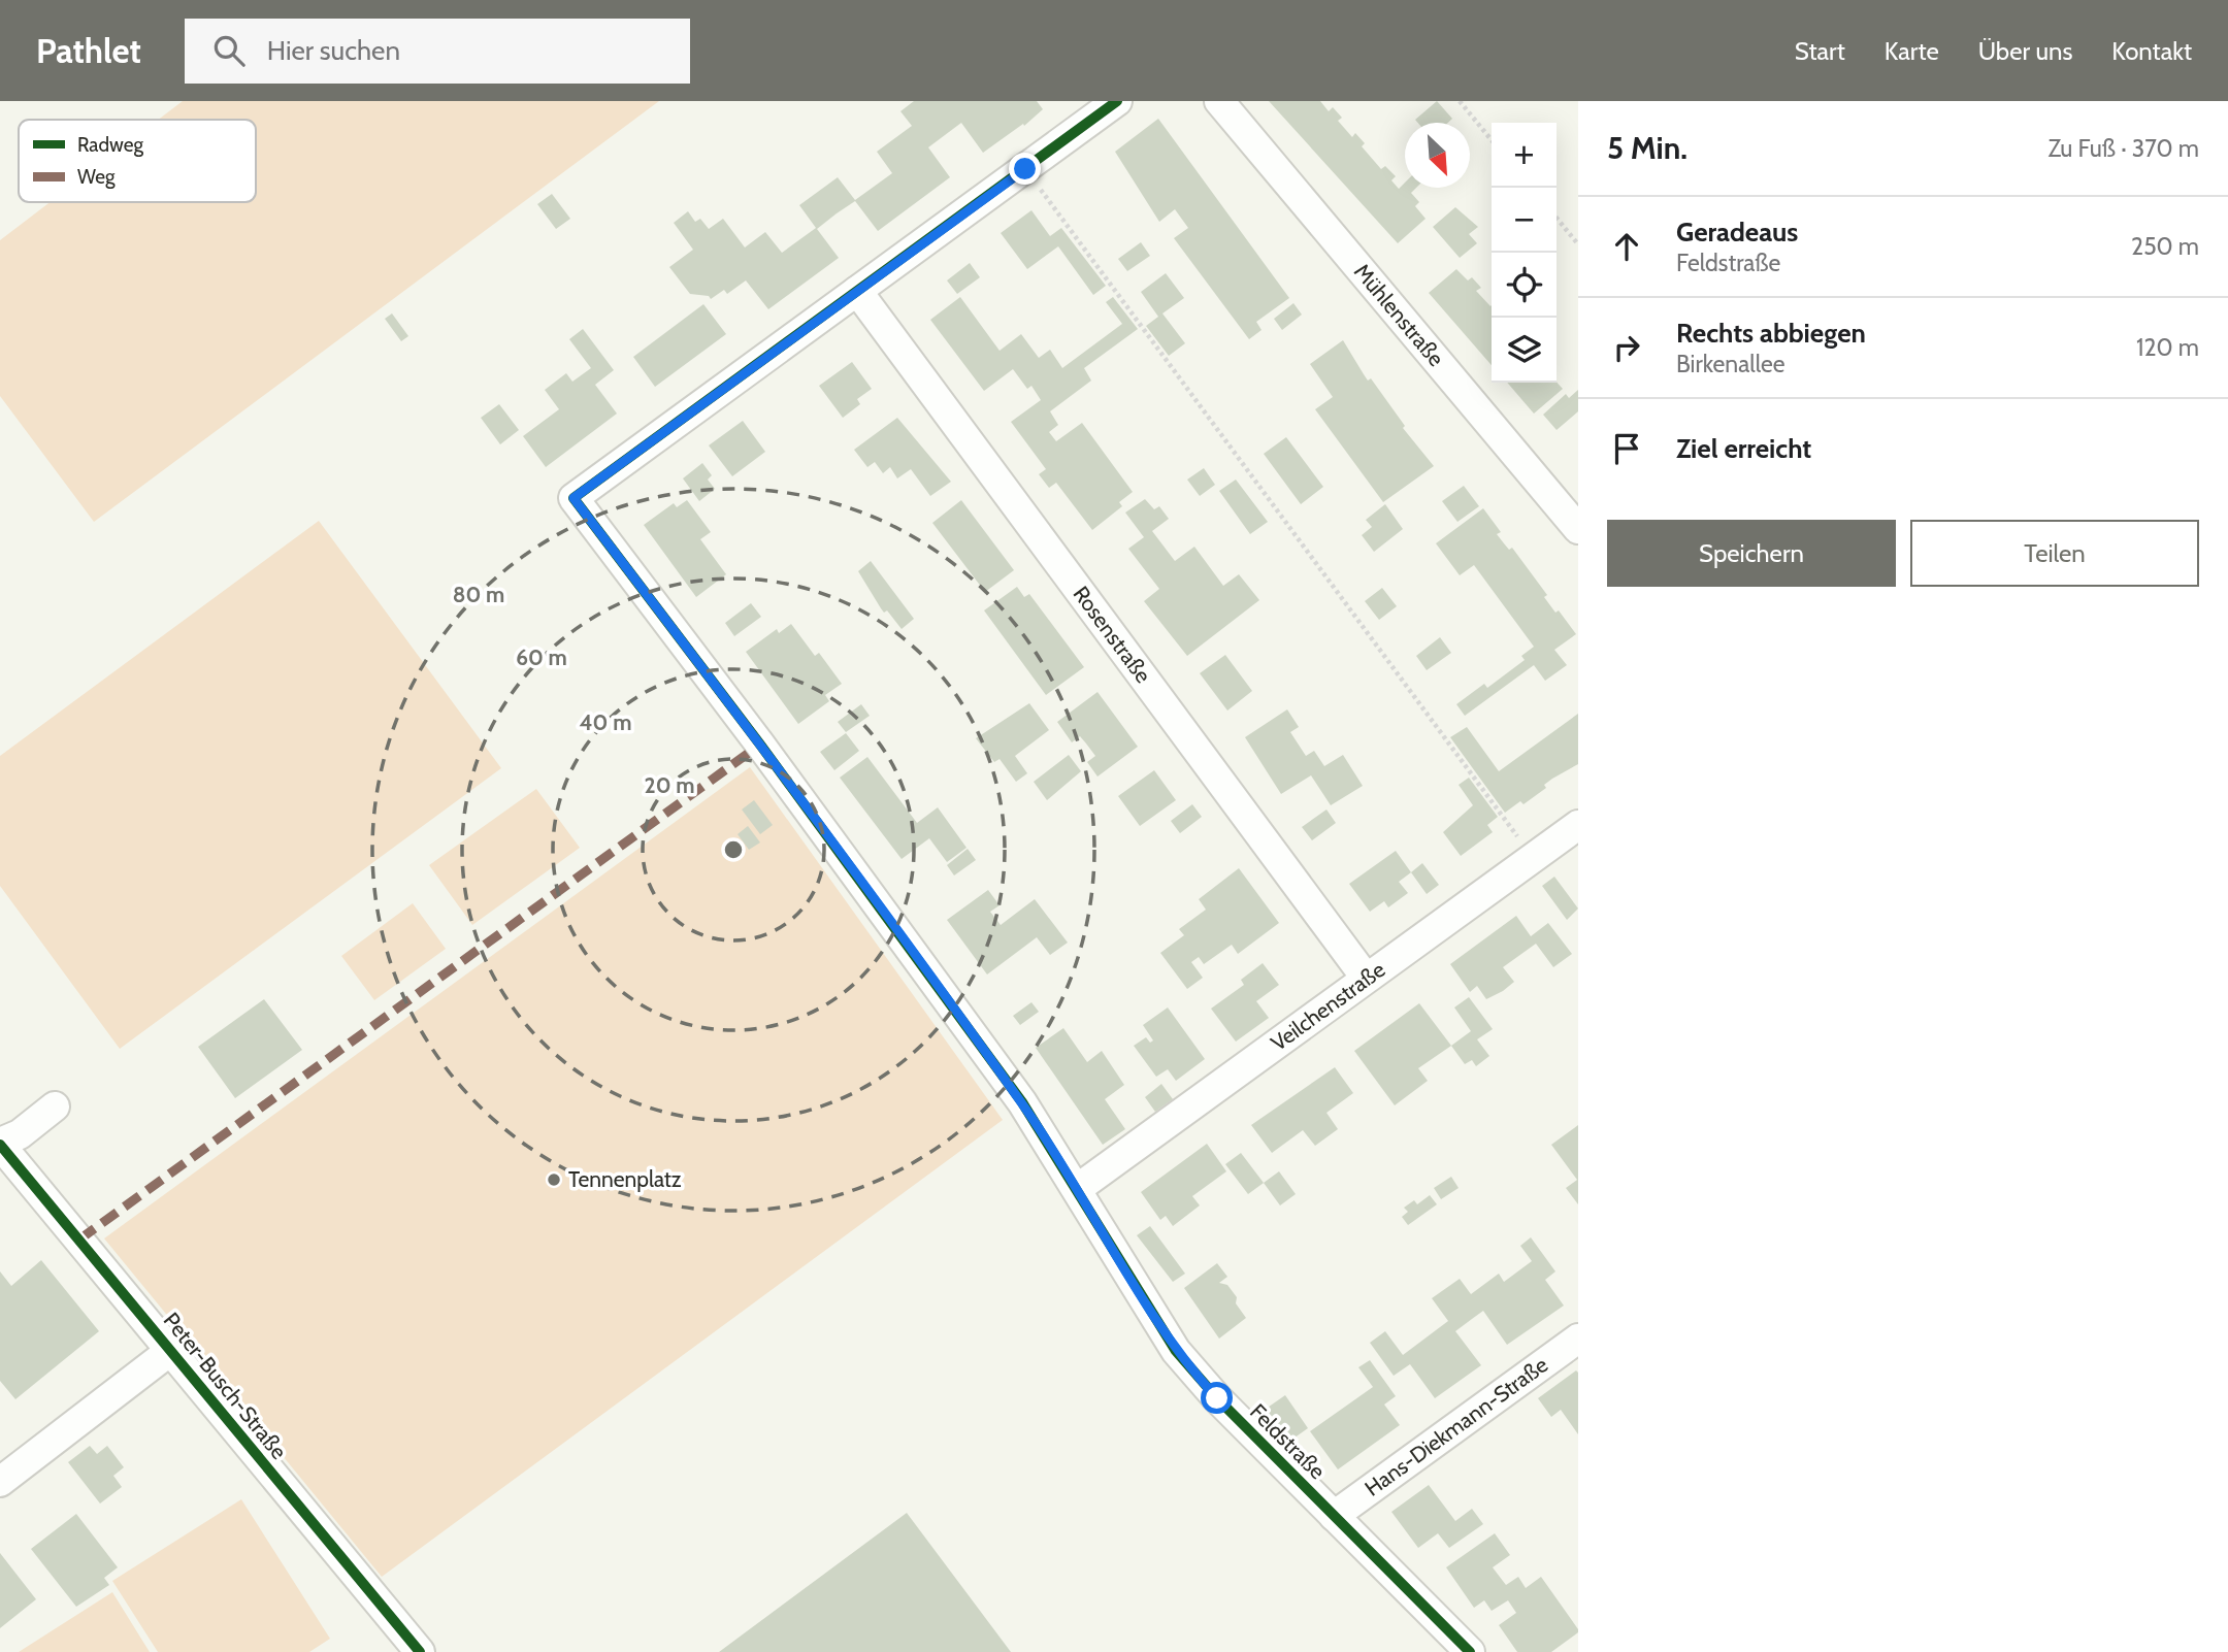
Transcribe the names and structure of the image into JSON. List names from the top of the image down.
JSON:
{
  "streets": {
    "street": [
      "Mühlenstraße",
      "Rosenstraße",
      "Veilchenstraße",
      "Peter-Busch-Straße",
      "Hans-Diekmann-Straße",
      "Feldstraße"
    ]
  },
  "crossings": [
    ["Rosenstraße", "Veilchenstraße"],
    ["Rosenstraße", "Feldstraße"],
    ["Veilchenstraße", "Feldstraße"],
    ["Hans-Diekmann-Straße", "Feldstraße"]
  ],
  "places": ["Tennenplatz"],
  "legend": ["Radweg", "Weg"],
  "north": "bottom right",
  "page": {
    "header": "Pathlet",
    "search": "Hier suchen",
    "nav": [
      "Start",
      "Karte",
      "Über uns",
      "Kontakt"
    ],
    "heading": ["5 Min.", "Zu Fuß · 370 m"],
    "map_buttons": ["+", "−"],
    "list": [
      ["Geradeaus", "Feldstraße", "250 m"],
      ["Rechts abbiegen", "Birkenallee", "120 m"],
      "Ziel erreicht"
    ],
    "buttons": ["Speichern", "Teilen"]
  },
  "rings": [
    "80 m",
    "60 m",
    "40 m",
    "20 m"
  ]
}
